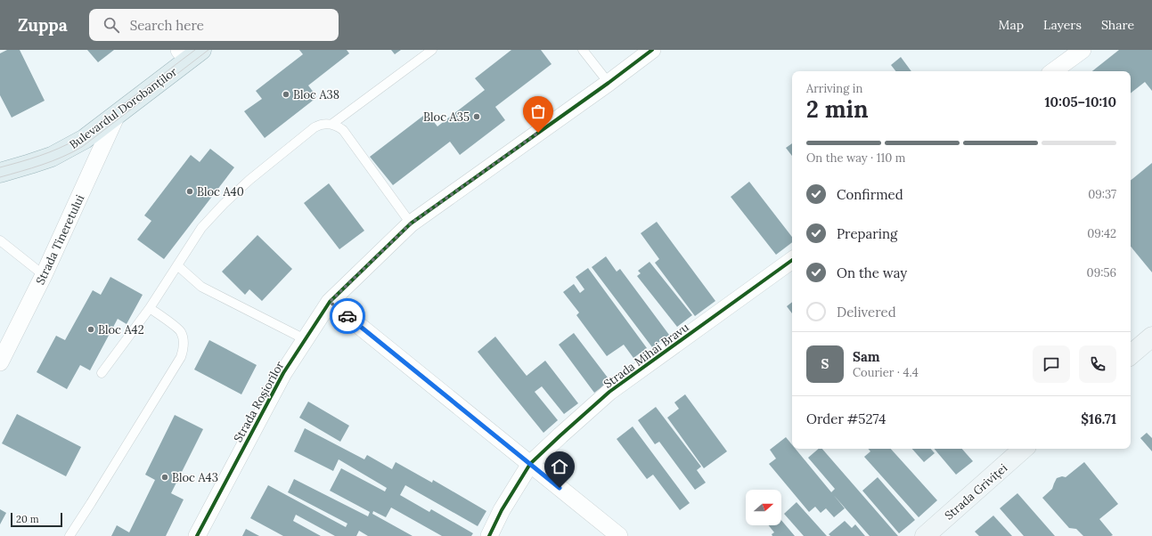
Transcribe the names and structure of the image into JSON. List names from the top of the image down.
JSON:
{
  "streets": {
    "main road": ["Bulevardul Dorobanților", "Strada Griviței"],
    "street": ["Strada Tineretului", "Strada Mihai Bravu", "Strada Roșiorilor"]
  },
  "crossings": [
    ["Bulevardul Dorobanților", "Strada Tineretului"]
  ],
  "places": [
    "Bloc A38",
    "Bloc A35",
    "Bloc A40",
    "Bloc A42",
    "Bloc A43"
  ],
  "scale_bar": "20 m",
  "north": "right",
  "page": {
    "header": "Zuppa",
    "search": "Search here",
    "nav": ["Map", "Layers", "Share"],
    "heading": ["2 min", "Arriving in", "10:05–10:10"],
    "panel": [
      "Sam",
      "Courier · 4.4",
      "Order #5274",
      "$16.71"
    ],
    "bar": "On the way · 110 m",
    "list": [
      ["Confirmed", "09:37"],
      ["Preparing", "09:42"],
      ["On the way", "09:56"],
      "Delivered"
    ],
    "round": "S",
    "scale": "20 m"
  }
}
